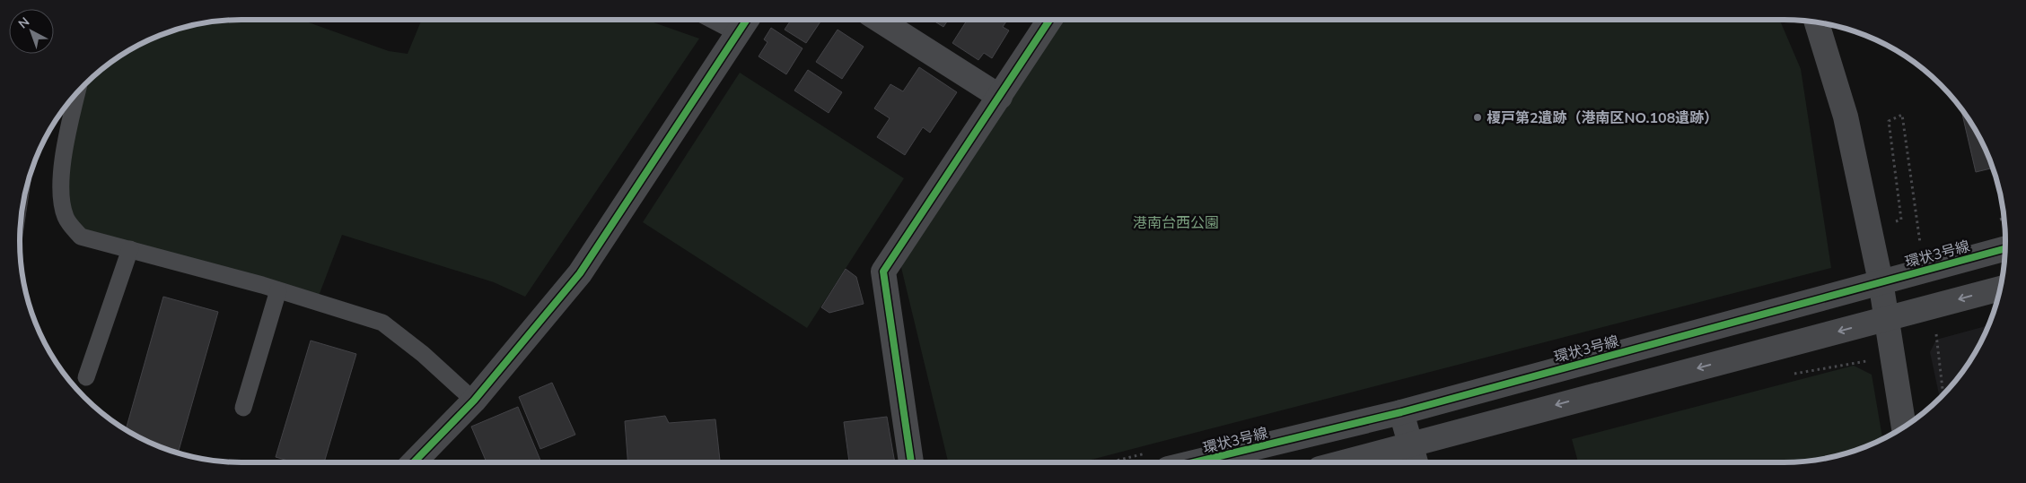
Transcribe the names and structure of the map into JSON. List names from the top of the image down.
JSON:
{
  "streets": {
    "street": ["環状3号線"]
  },
  "parks": ["港南台西公園"],
  "places": ["榎戸第2遺跡（港南区NO.108遺跡）"],
  "north": "top left"
}
